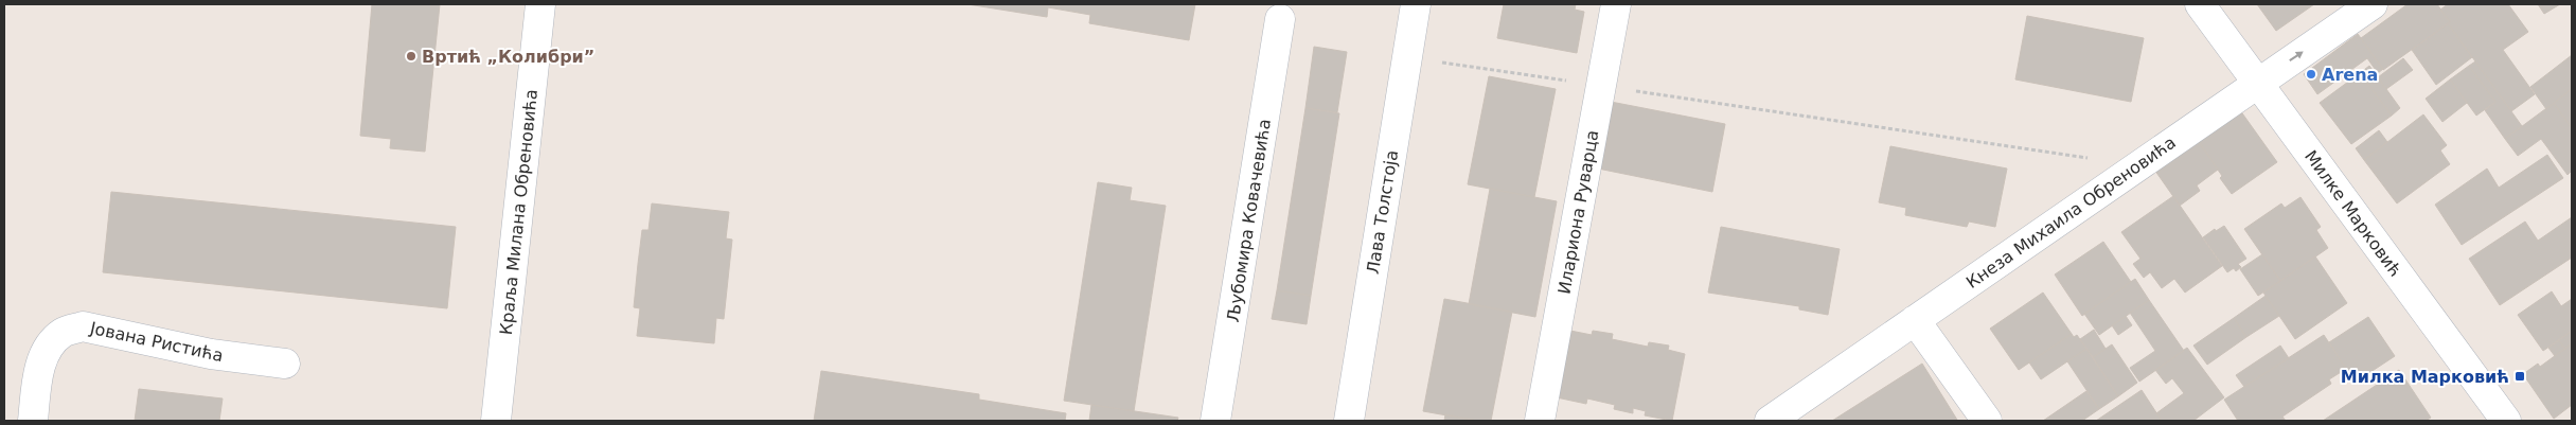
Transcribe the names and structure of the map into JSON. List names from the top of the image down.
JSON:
{
  "streets": {
    "street": [
      "Краља Милана Обреновића",
      "Лава Толстоја",
      "Илариона Руварца",
      "Кнеза Михаила Обреновића",
      "Милке Марковић",
      "Љубомира Ковачевића",
      "Јована Ристића"
    ]
  },
  "crossings": [
    ["Кнеза Михаила Обреновића", "Милке Марковић"]
  ],
  "places": {
    "other": ["Вртић „Колибри”", "Arena"],
    "transit": ["Милка Марковић"]
  }
}
